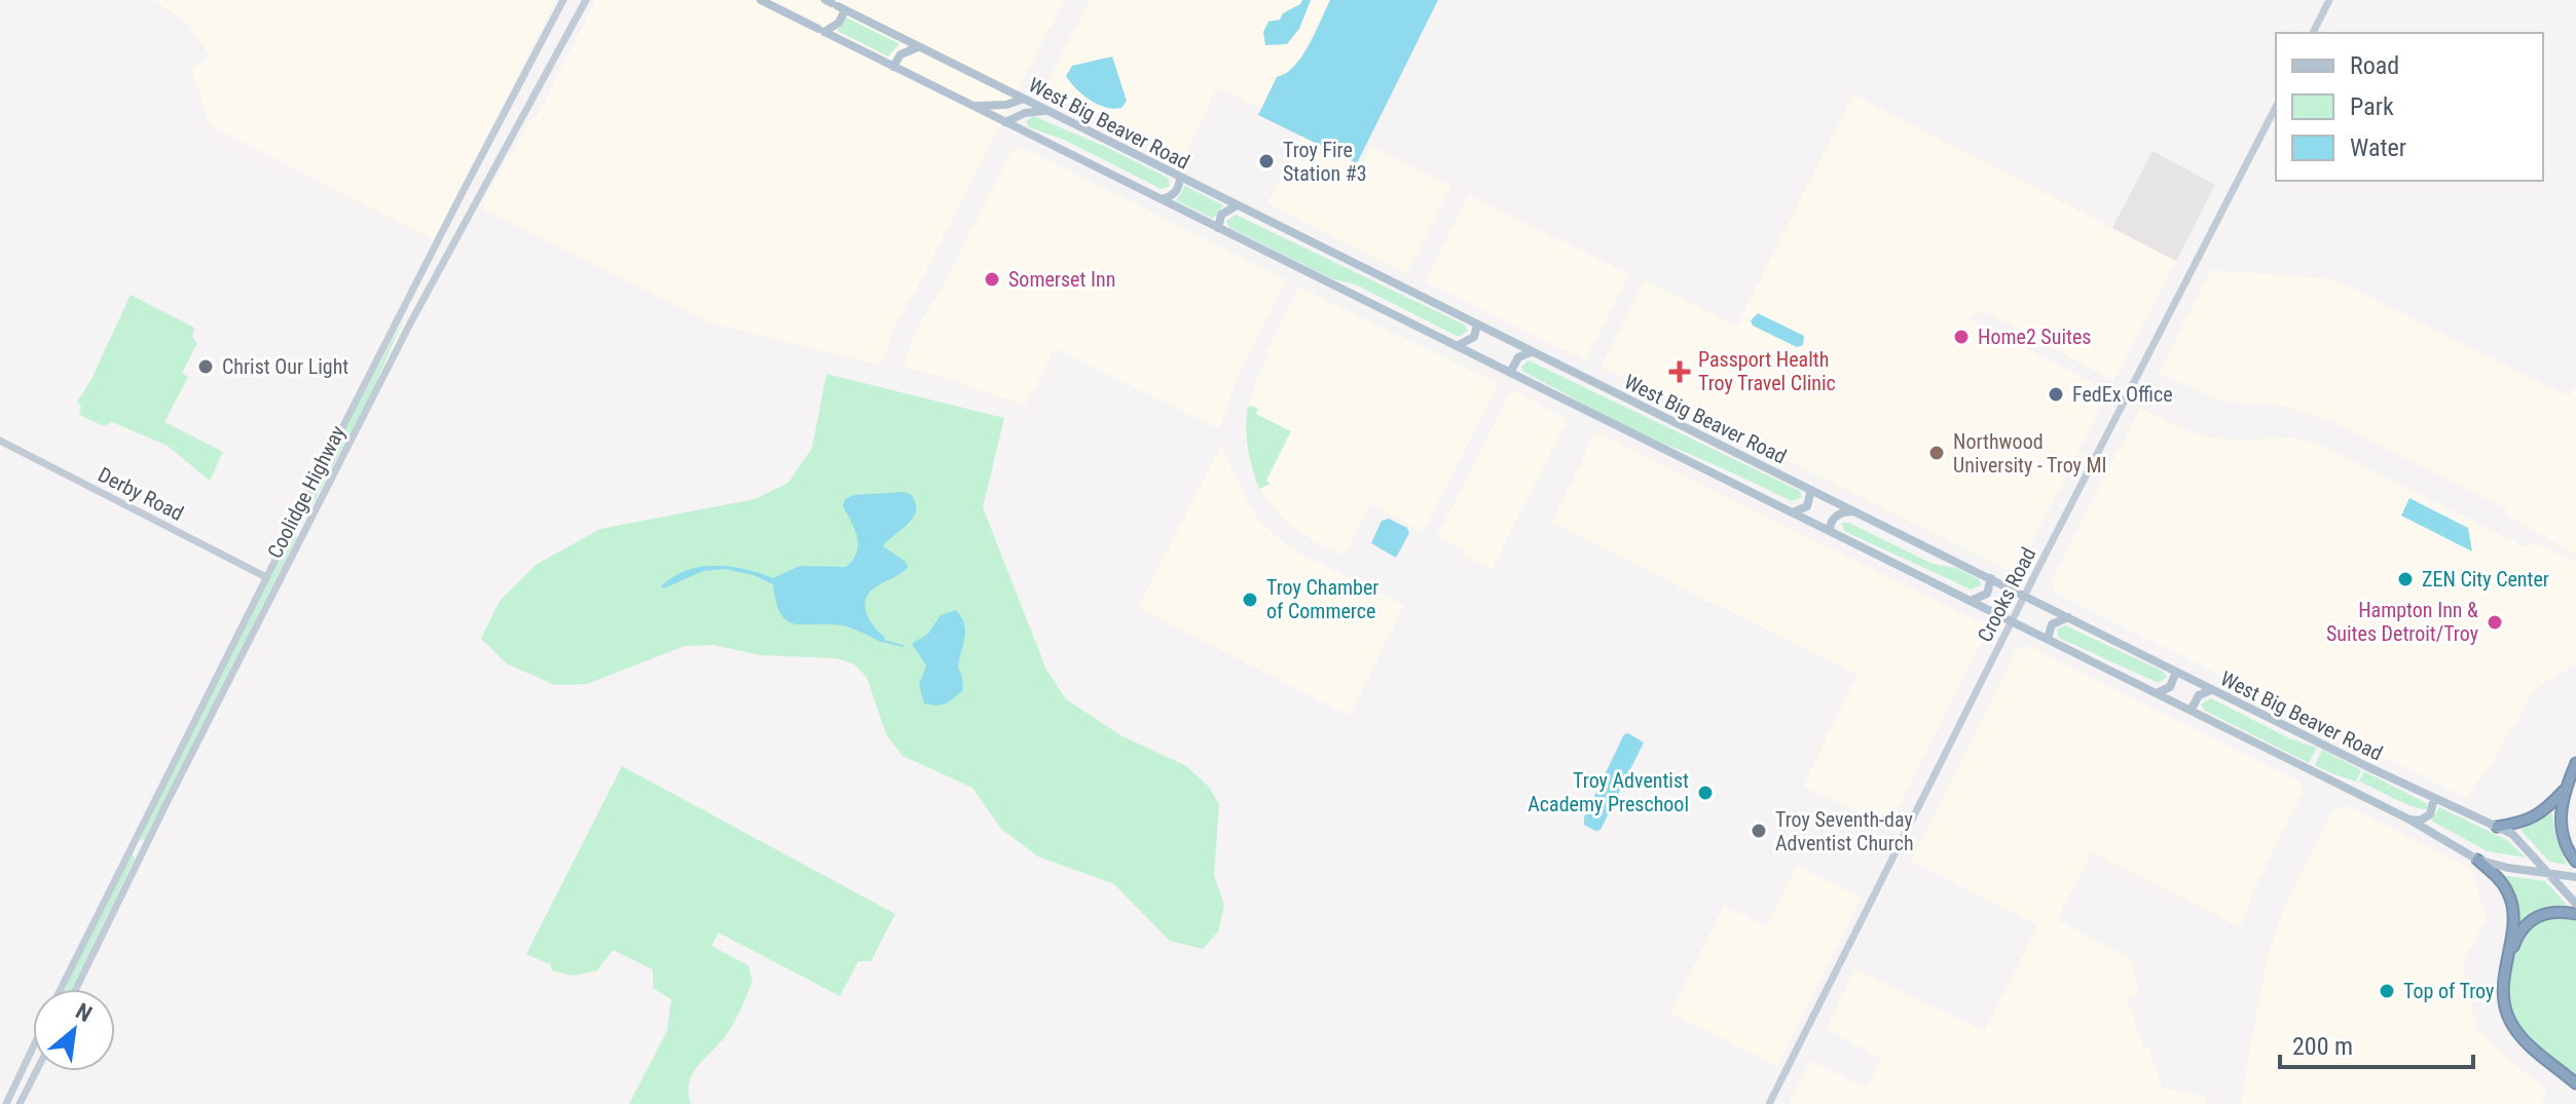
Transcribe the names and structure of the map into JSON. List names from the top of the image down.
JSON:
{
  "streets": {
    "main road": [
      "West Big Beaver Road",
      "Coolidge Highway",
      "Derby Road",
      "Crooks Road"
    ]
  },
  "crossings": [
    ["West Big Beaver Road", "Crooks Road"],
    ["Coolidge Highway", "Derby Road"]
  ],
  "places": {
    "other": [
      "Troy Fire Station #3",
      "Somerset Inn",
      "Home2 Suites",
      "Christ Our Light",
      "FedEx Office",
      "Northwood University - Troy MI",
      "ZEN City Center",
      "Troy Chamber of Commerce",
      "Hampton Inn & Suites Detroit/Troy",
      "Troy Adventist Academy Preschool",
      "Troy Seventh-day Adventist Church",
      "Top of Troy"
    ],
    "health": ["Passport Health Troy Travel Clinic"]
  },
  "legend": ["Road", "Park", "Water"],
  "scale_bar": "200 m",
  "north": "top right"
}
